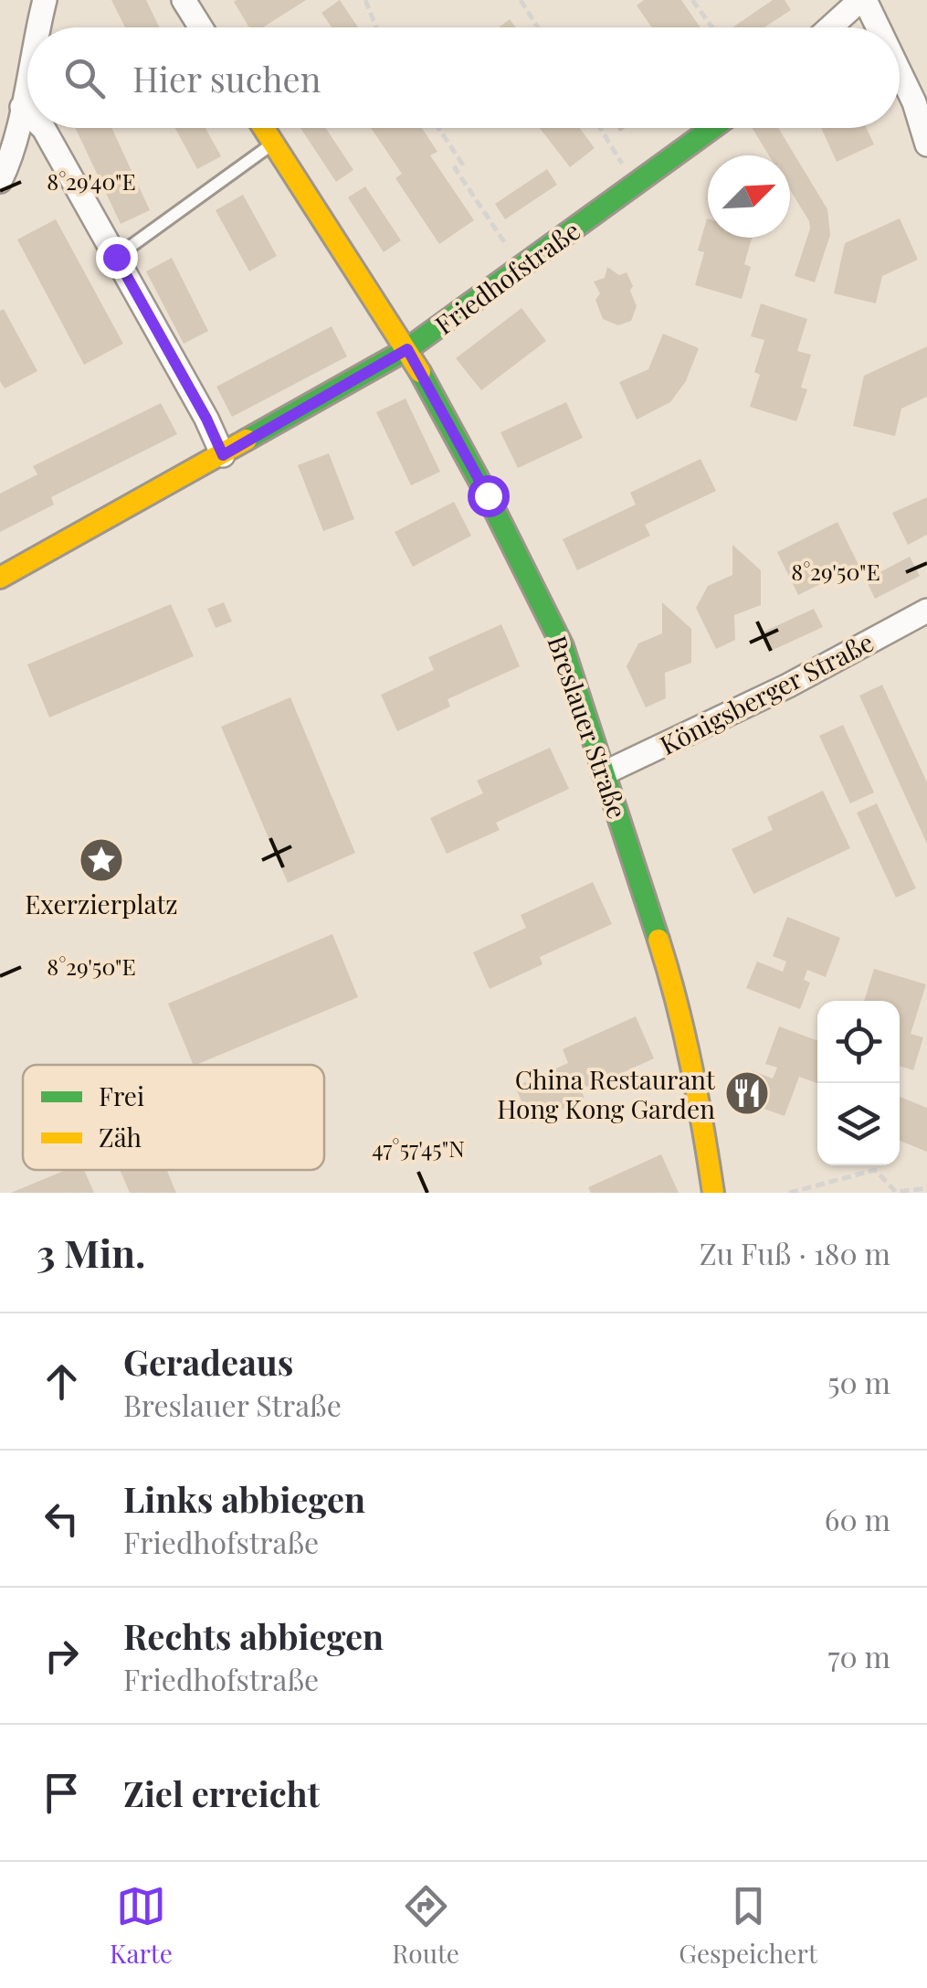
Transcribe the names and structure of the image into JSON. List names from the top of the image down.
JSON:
{
  "streets": {
    "street": ["Friedhofstraße", "Königsberger Straße", "Breslauer Straße"]
  },
  "crossings": [
    ["Friedhofstraße", "Breslauer Straße"],
    ["Königsberger Straße", "Breslauer Straße"]
  ],
  "places": {
    "place": ["Exerzierplatz"],
    "restaurant": ["China Restaurant Hong Kong Garden"]
  },
  "legend": ["Frei", "Zäh"],
  "north": "top right",
  "page": {
    "search": "Hier suchen",
    "heading": ["3 Min.", "Zu Fuß · 180 m"],
    "list": [
      ["Geradeaus", "Breslauer Straße", "50 m"],
      ["Links abbiegen", "Friedhofstraße", "60 m"],
      ["Rechts abbiegen", "Friedhofstraße", "70 m"],
      "Ziel erreicht"
    ],
    "nav": ["Karte", "Route", "Gespeichert"]
  },
  "coordinates": ["8°29'40\"E", "8°29'50\"E", "47°57'45\"N"]
}
